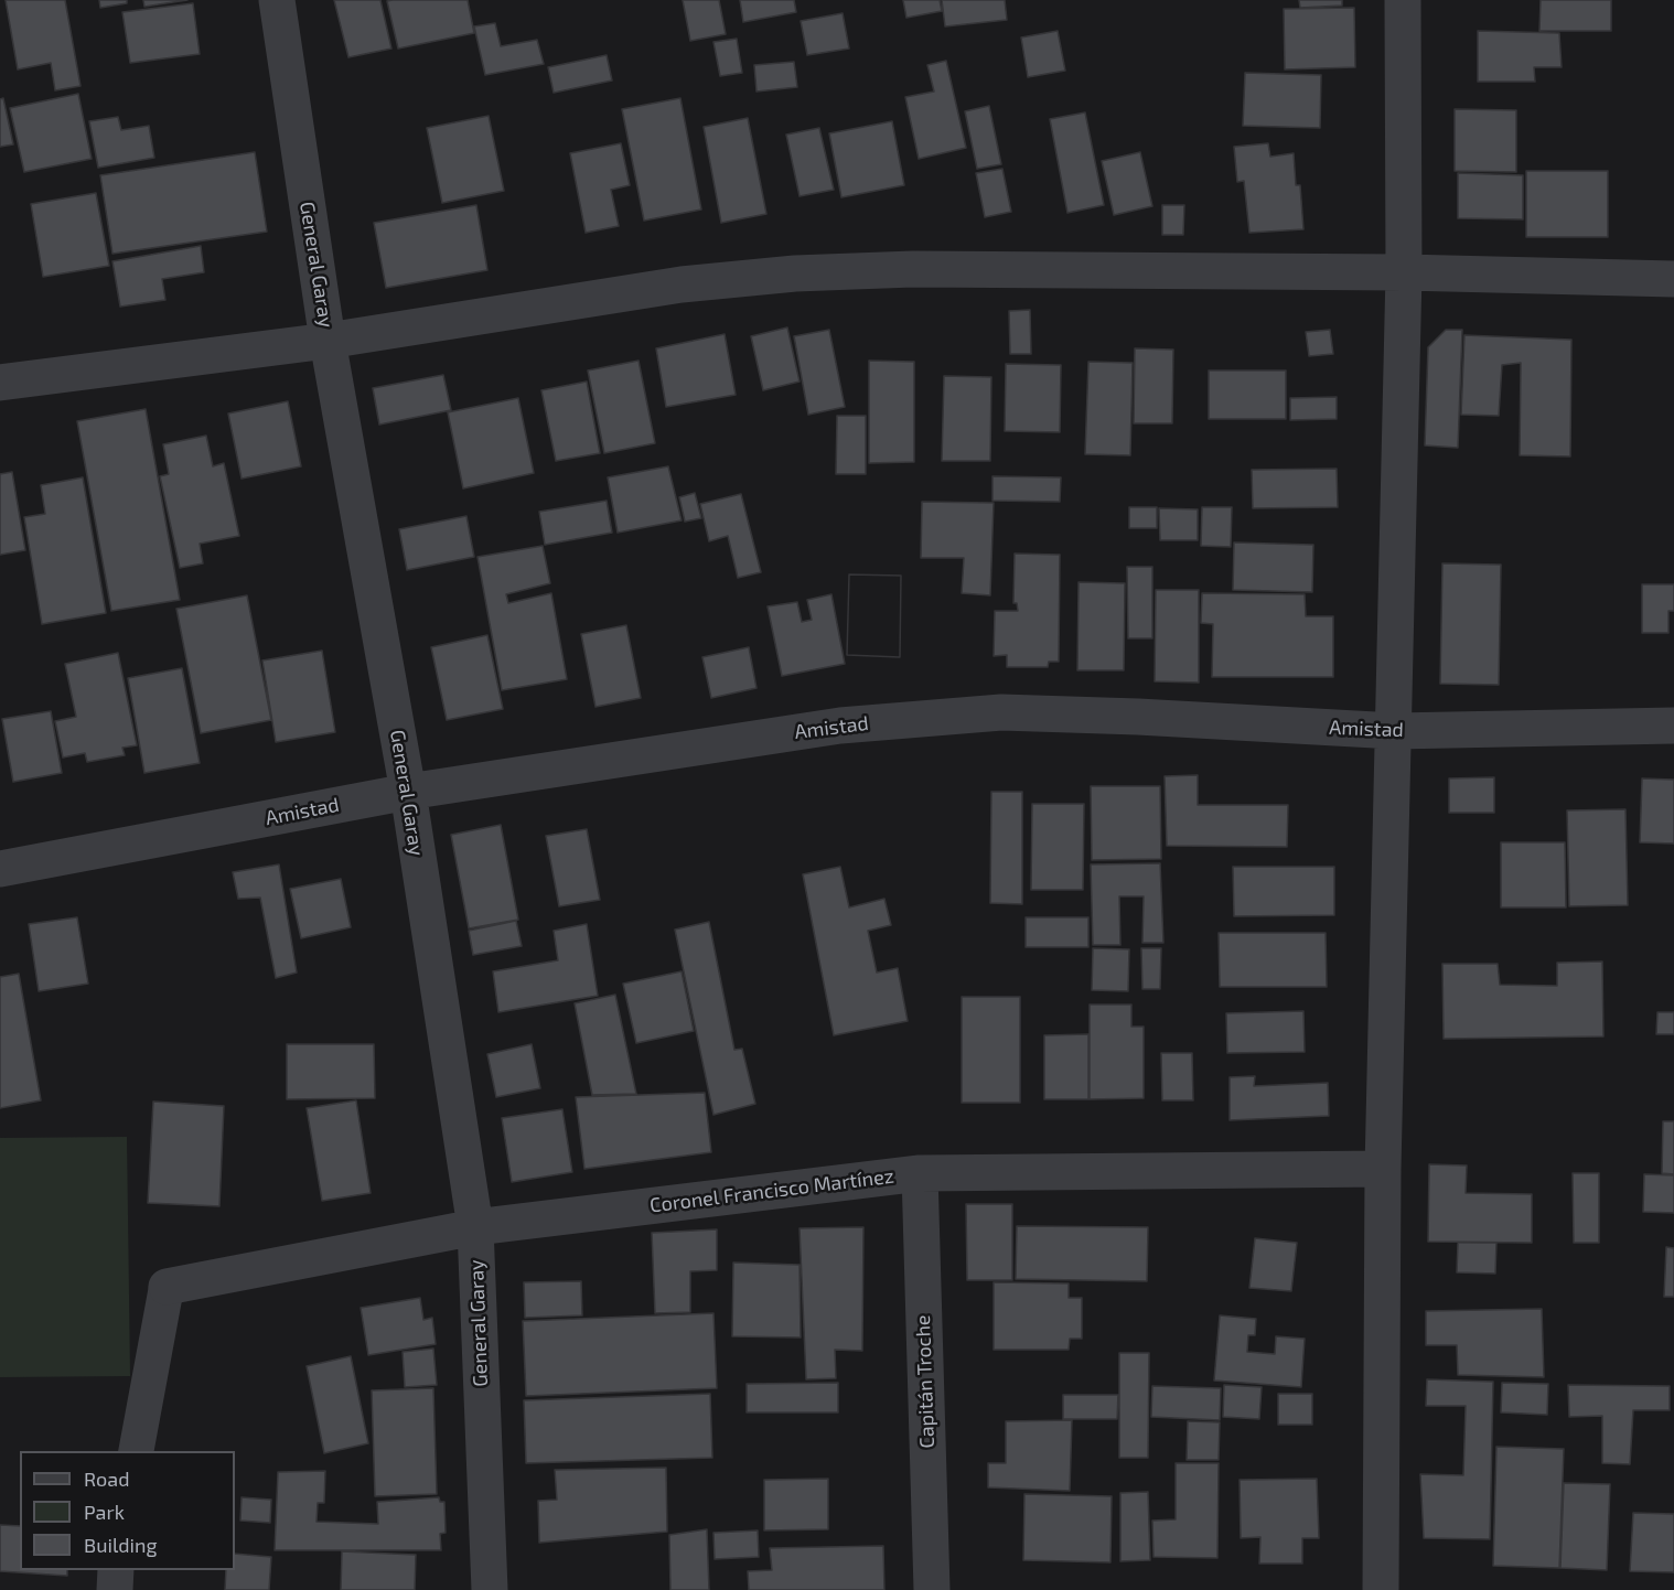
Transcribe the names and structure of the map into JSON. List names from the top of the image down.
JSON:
{
  "streets": {
    "street": [
      "General Garay",
      "Amistad",
      "Coronel Francisco Martínez",
      "Capitán Troche"
    ]
  },
  "crossings": [
    ["General Garay", "Amistad"],
    ["General Garay", "Coronel Francisco Martínez"],
    ["Coronel Francisco Martínez", "Capitán Troche"]
  ],
  "legend": ["Road", "Park", "Building"]
}
